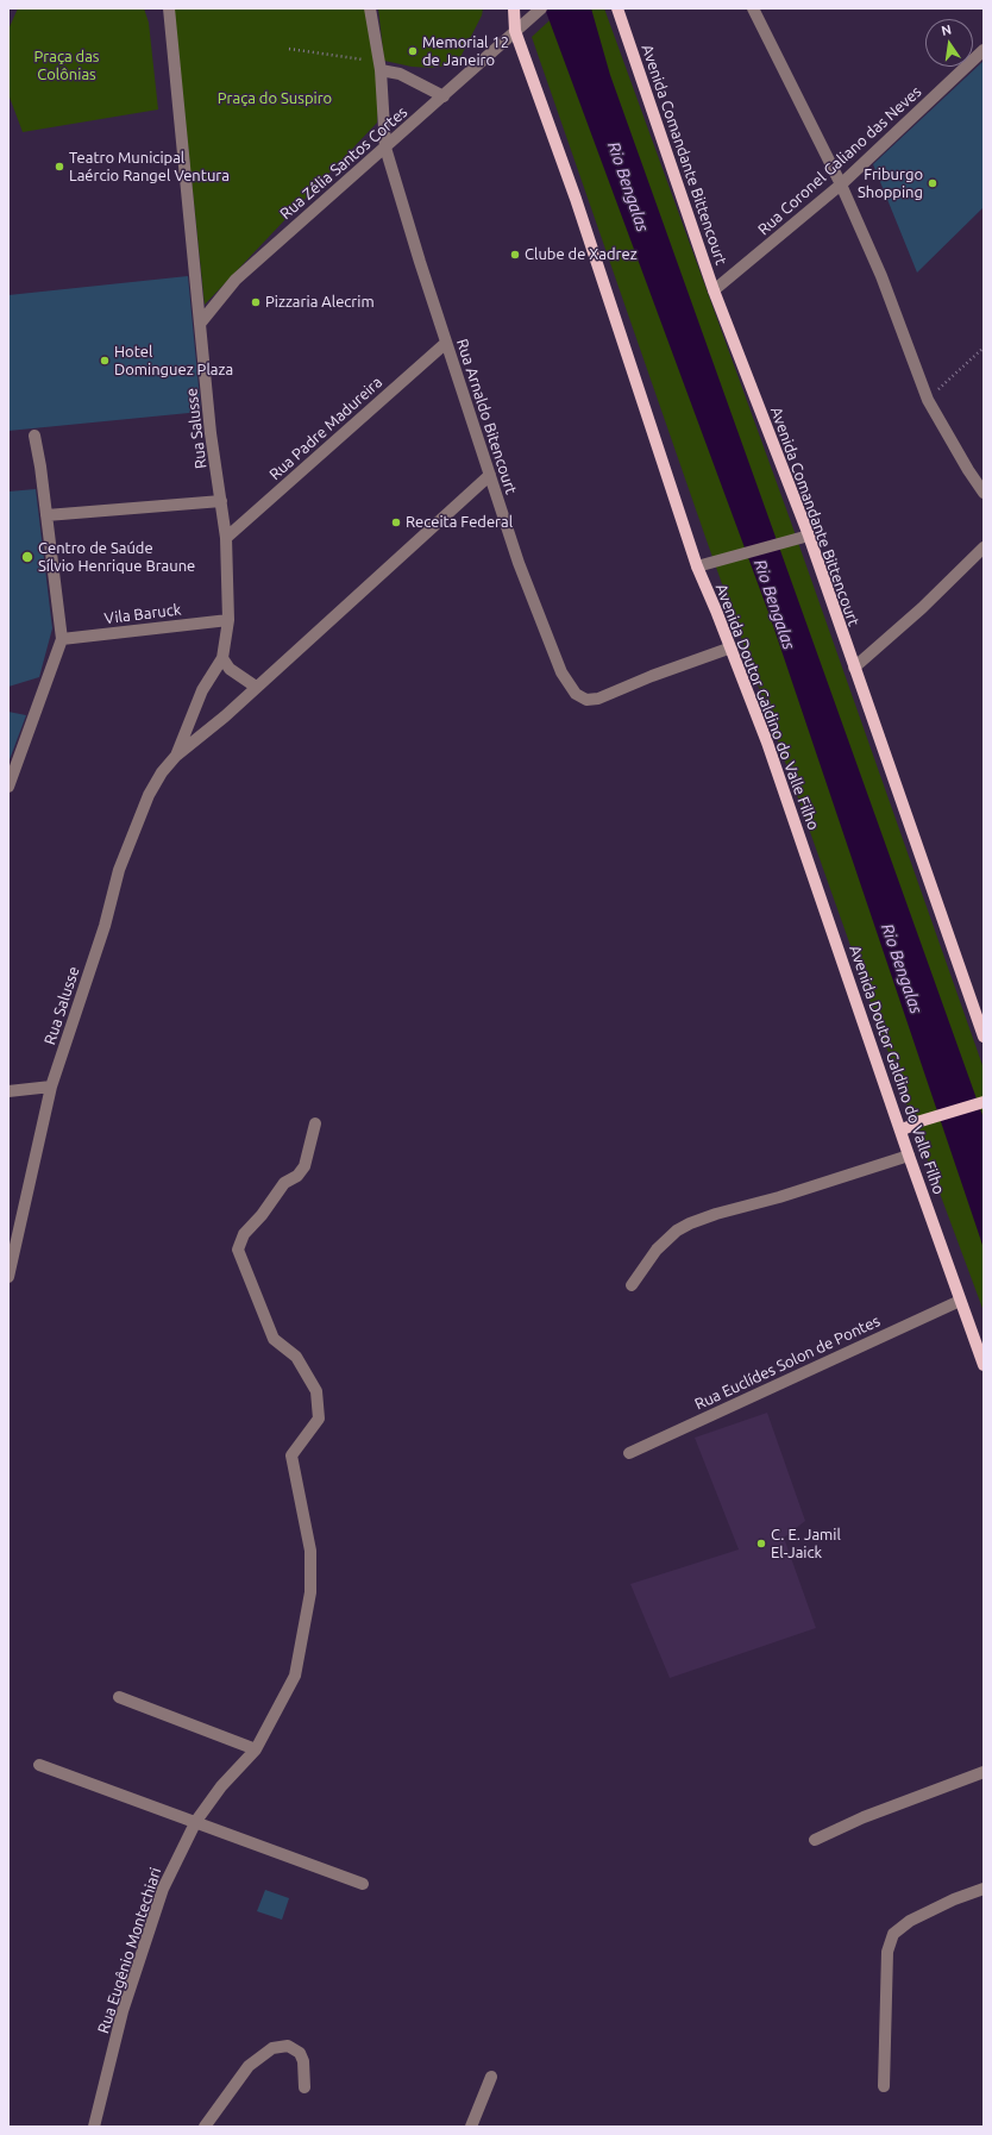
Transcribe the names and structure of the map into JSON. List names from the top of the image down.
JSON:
{
  "streets": {
    "main road": ["Avenida Comandante Bittencourt", "Avenida Doutor Galdino do Valle Filho"],
    "street": [
      "Rua Coronel Galiano das Neves",
      "Rua Zélia Santos Cortes",
      "Rua Arnaldo Bitencourt",
      "Rua Salusse",
      "Rua Padre Madureira",
      "Vila Baruck",
      "Rua Euclídes Solon de Pontes",
      "Rua Eugênio Montechiari"
    ]
  },
  "crossings": [
    ["Avenida Comandante Bittencourt", "Rua Coronel Galiano das Neves"],
    ["Rua Zélia Santos Cortes", "Rua Arnaldo Bitencourt"],
    ["Rua Zélia Santos Cortes", "Rua Salusse"],
    ["Rua Zélia Santos Cortes", "Avenida Doutor Galdino do Valle Filho"],
    ["Rua Arnaldo Bitencourt", "Rua Padre Madureira"],
    ["Rua Arnaldo Bitencourt", "Avenida Doutor Galdino do Valle Filho"],
    ["Rua Salusse", "Rua Padre Madureira"],
    ["Rua Salusse", "Vila Baruck"],
    ["Avenida Doutor Galdino do Valle Filho", "Rua Euclídes Solon de Pontes"]
  ],
  "water": ["Rio Bengalas"],
  "parks": ["Praça das Colônias", "Praça do Suspiro"],
  "places": [
    "Memorial 12 de Janeiro",
    "Teatro Municipal Laércio Rangel Ventura",
    "Friburgo Shopping",
    "Clube de Xadrez",
    "Pizzaria Alecrim",
    "Hotel Dominguez Plaza",
    "Receita Federal",
    "Centro de Saúde Sílvio Henrique Braune",
    "C. E. Jamil El-Jaick"
  ],
  "north": "top"
}
